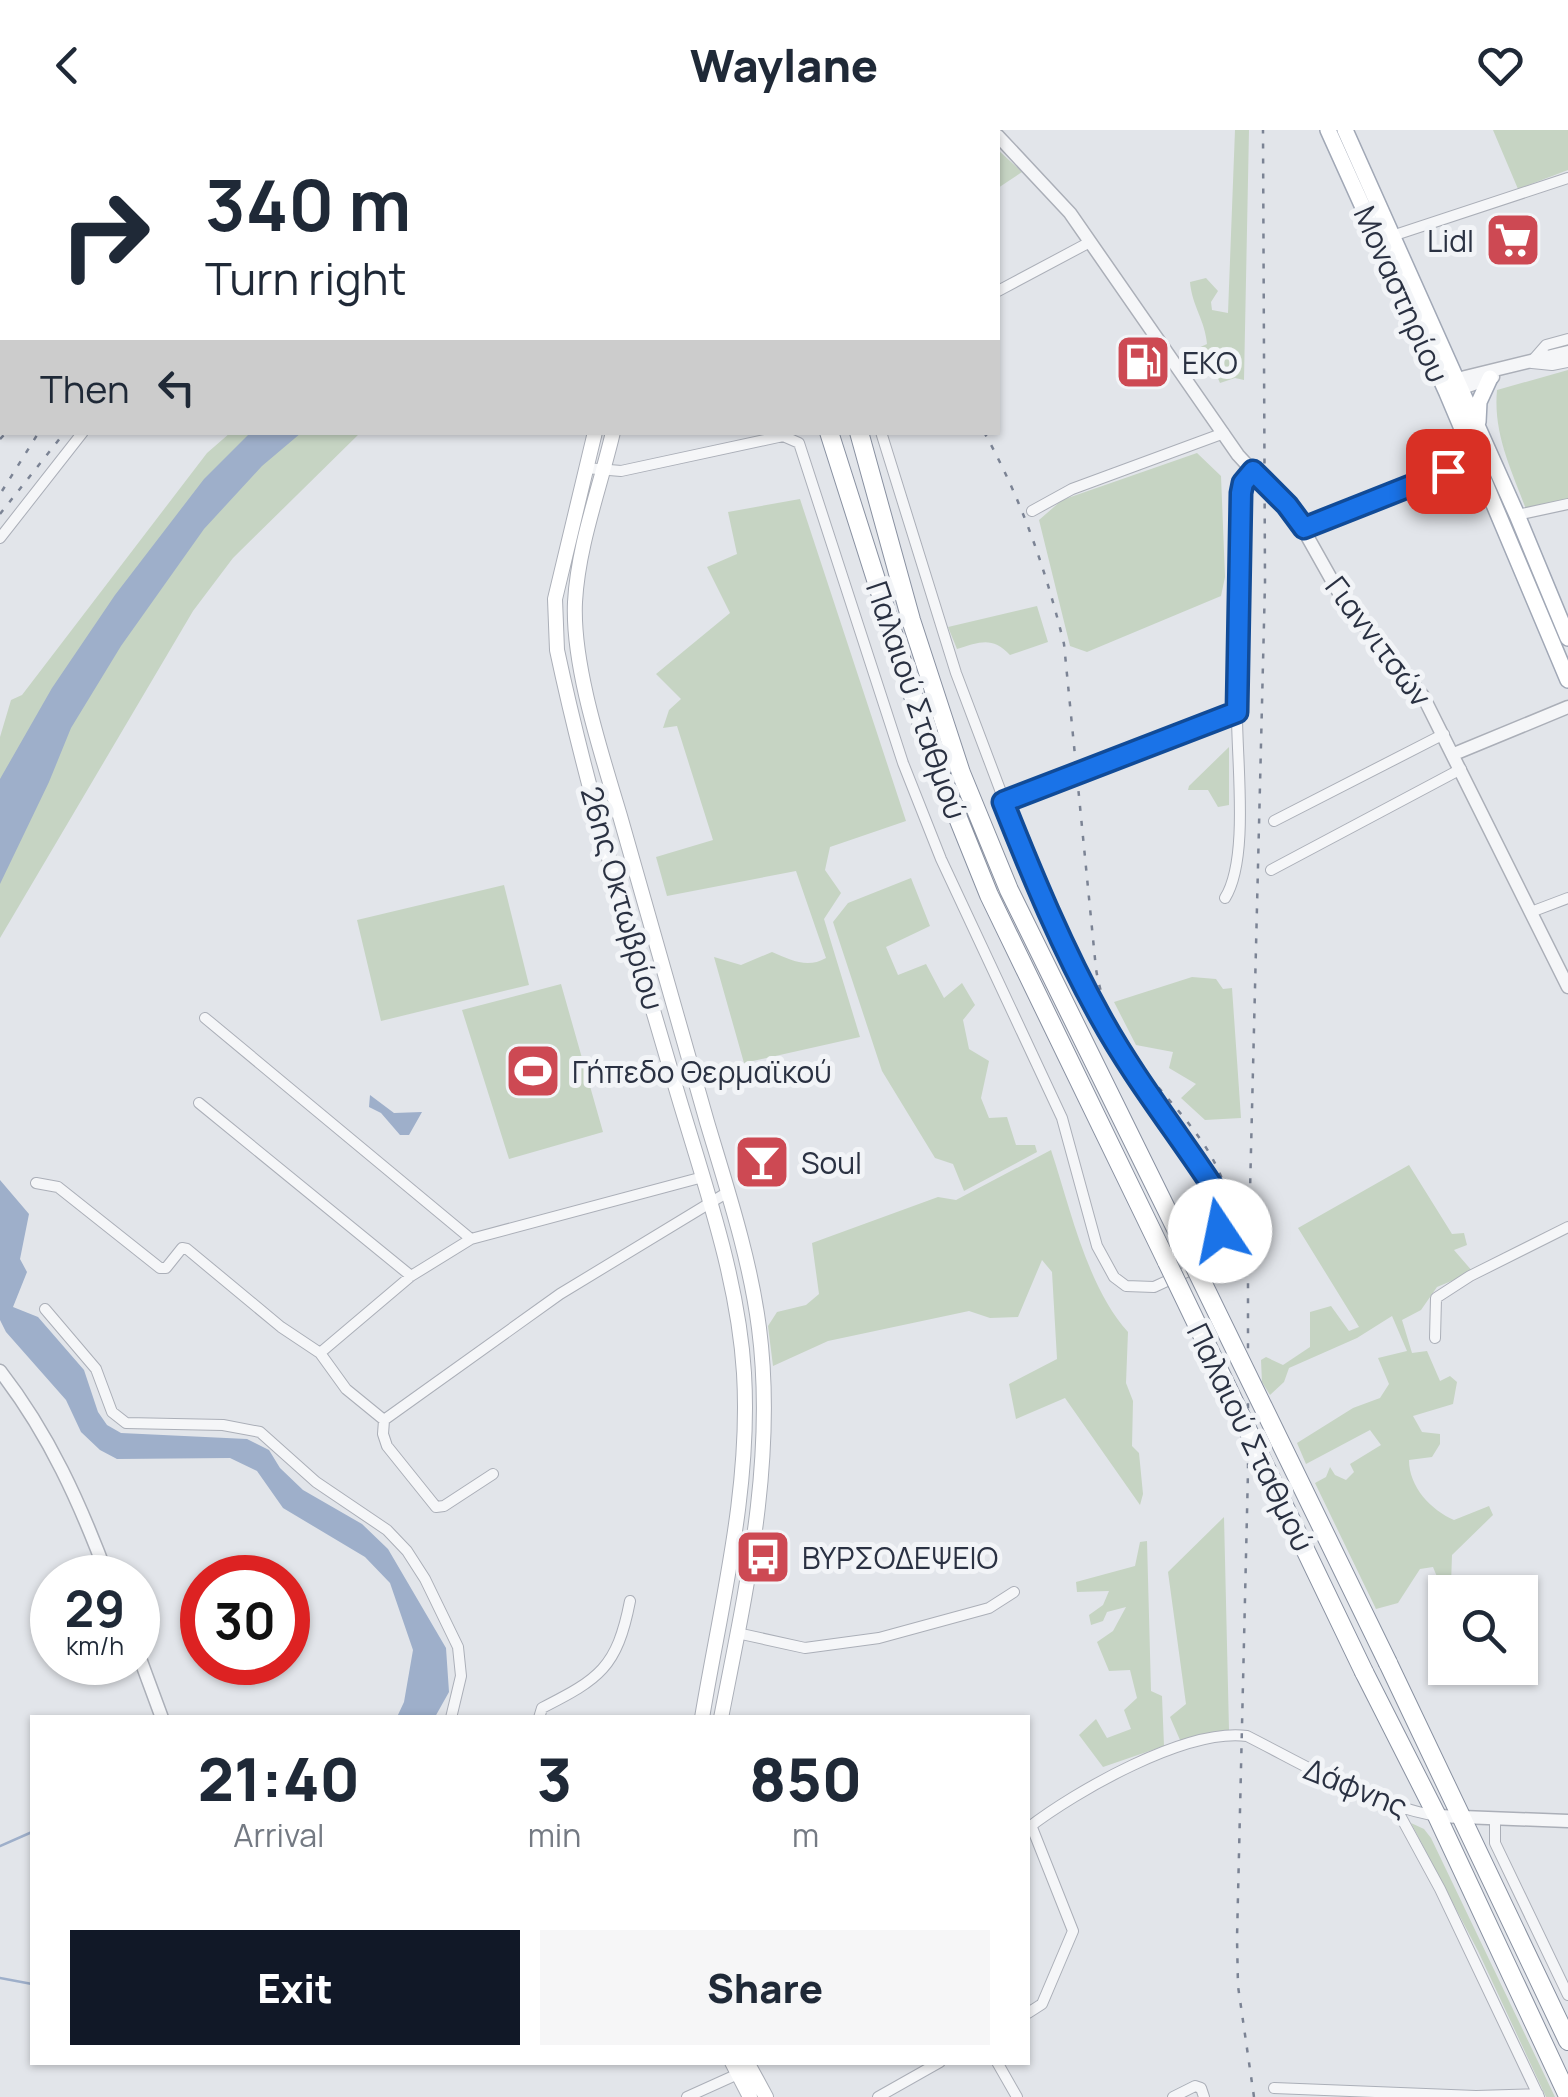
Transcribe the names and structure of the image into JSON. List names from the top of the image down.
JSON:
{
  "streets": {
    "highway": ["Παλαιού Σταθμού"],
    "main road": ["Μοναστηρίου", "26ης Οκτωβρίου"],
    "street": ["Γιαννιτσών", "Δάφνης"]
  },
  "crossings": [
    ["Παλαιού Σταθμού", "Δάφνης"]
  ],
  "places": {
    "supermarket": ["Lidl"],
    "fuel station": ["ΕΚΟ"],
    "sports": ["Γήπεδο Θερμαϊκού"],
    "bar": ["Soul"],
    "bus stop": ["ΒΥΡΣΟΔΕΨΕΙΟ"]
  },
  "page": {
    "header": "Waylane",
    "turn": ["340 m", "Turn right"],
    "then": "Then",
    "speed": "29 km/h",
    "limit": "30",
    "eta": [
      "21:40",
      "Arrival",
      "3",
      "min",
      "850",
      "m"
    ],
    "buttons": ["Exit", "Share"]
  }
}
